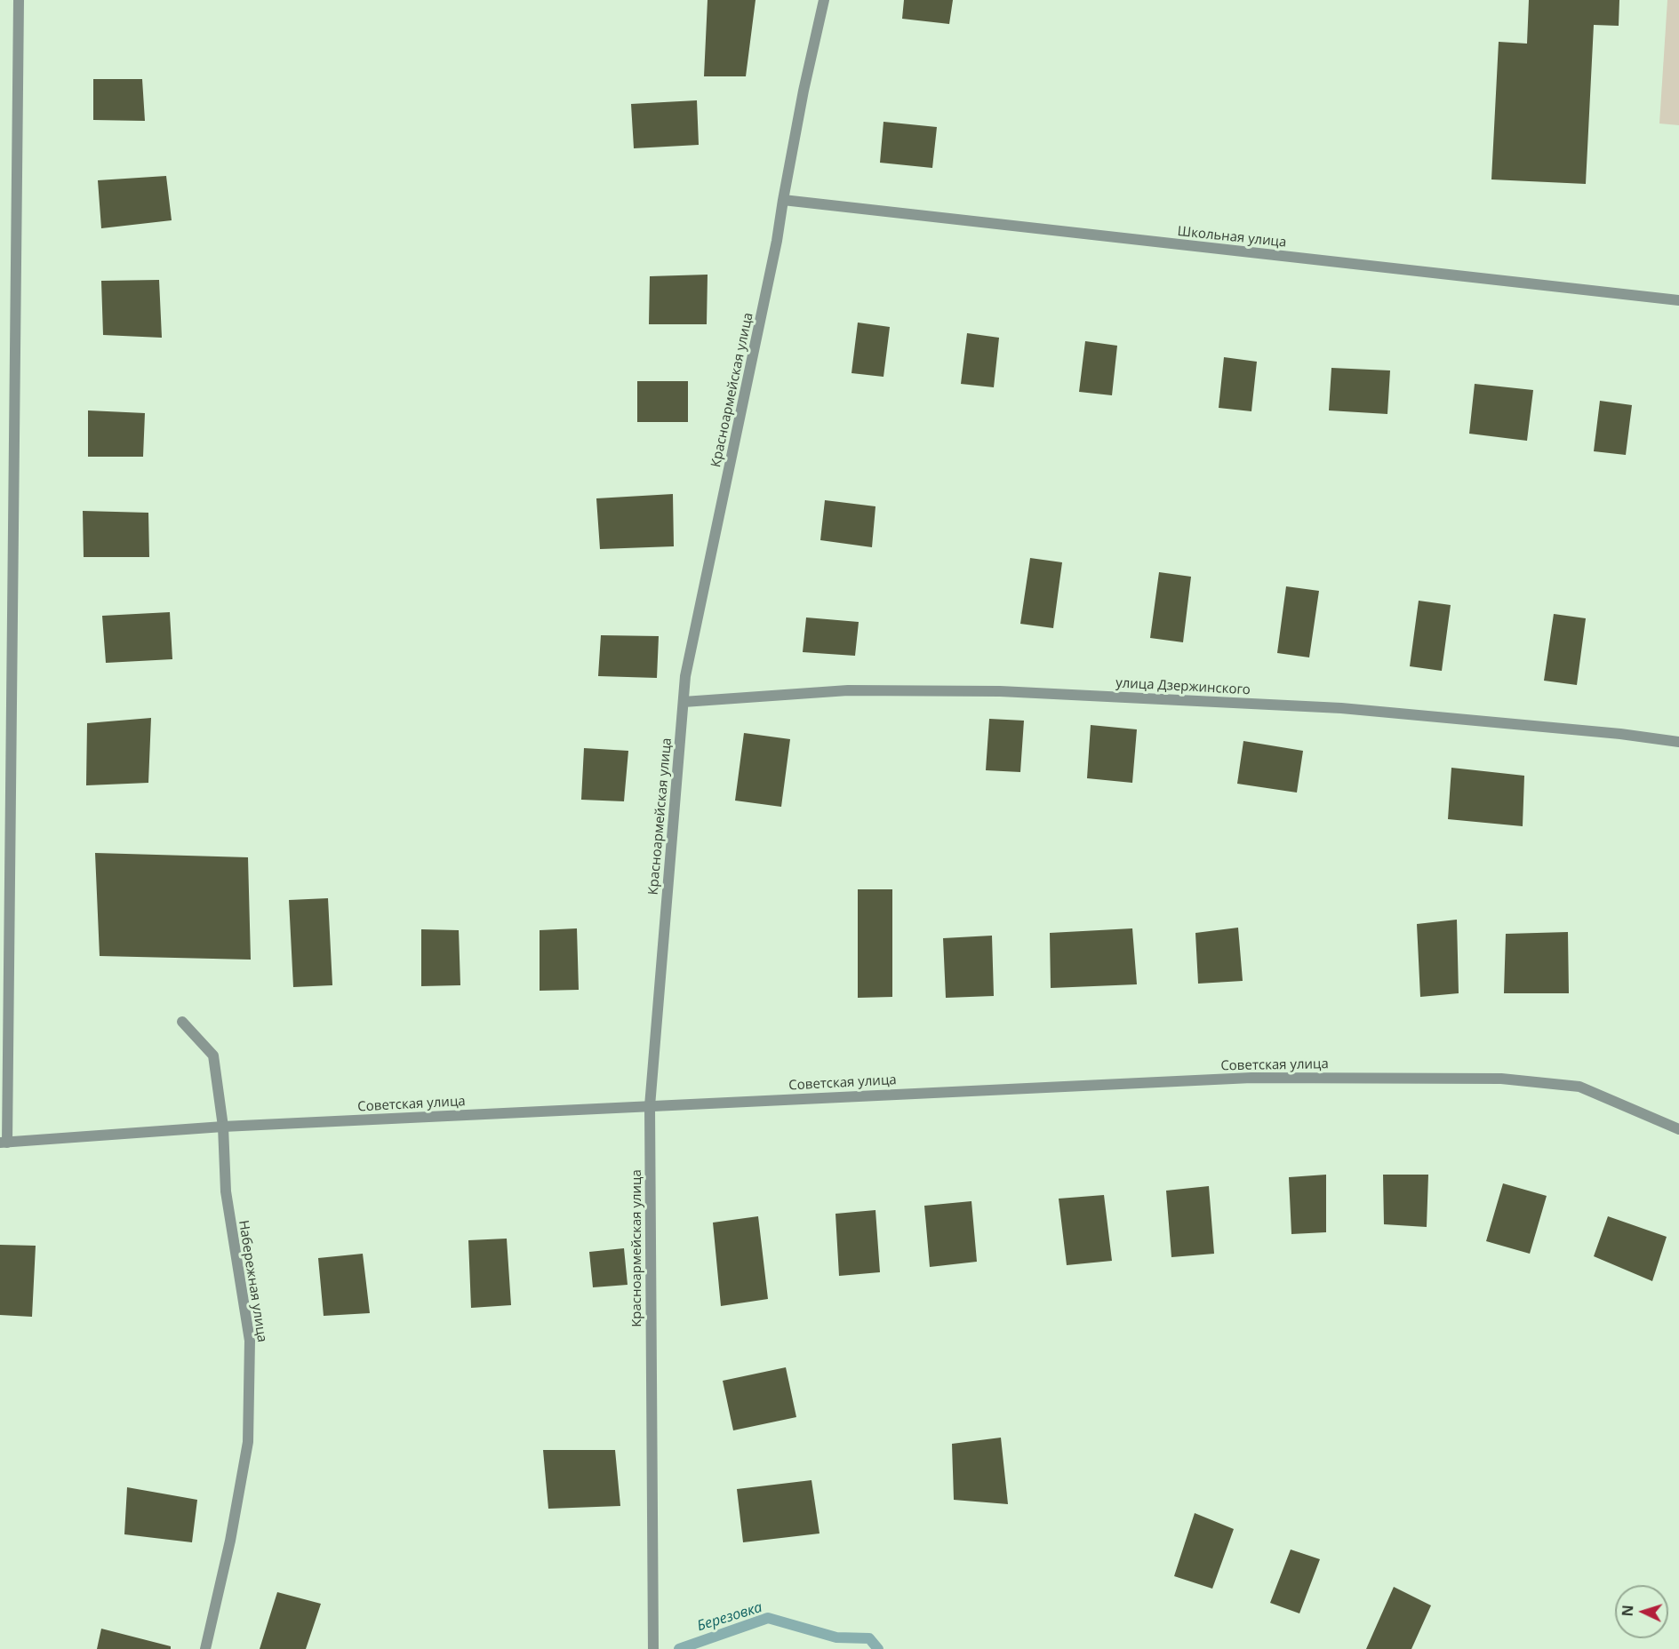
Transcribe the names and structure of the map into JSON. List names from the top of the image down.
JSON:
{
  "streets": {
    "street": [
      "Школьная улица",
      "Красноармейская улица",
      "улица Дзержинского",
      "Советская улица",
      "Набережная улица"
    ]
  },
  "crossings": [
    ["Школьная улица", "Красноармейская улица"],
    ["Красноармейская улица", "улица Дзержинского"],
    ["Красноармейская улица", "Советская улица"],
    ["Советская улица", "Набережная улица"]
  ],
  "water": ["Березовка"],
  "north": "left"
}
